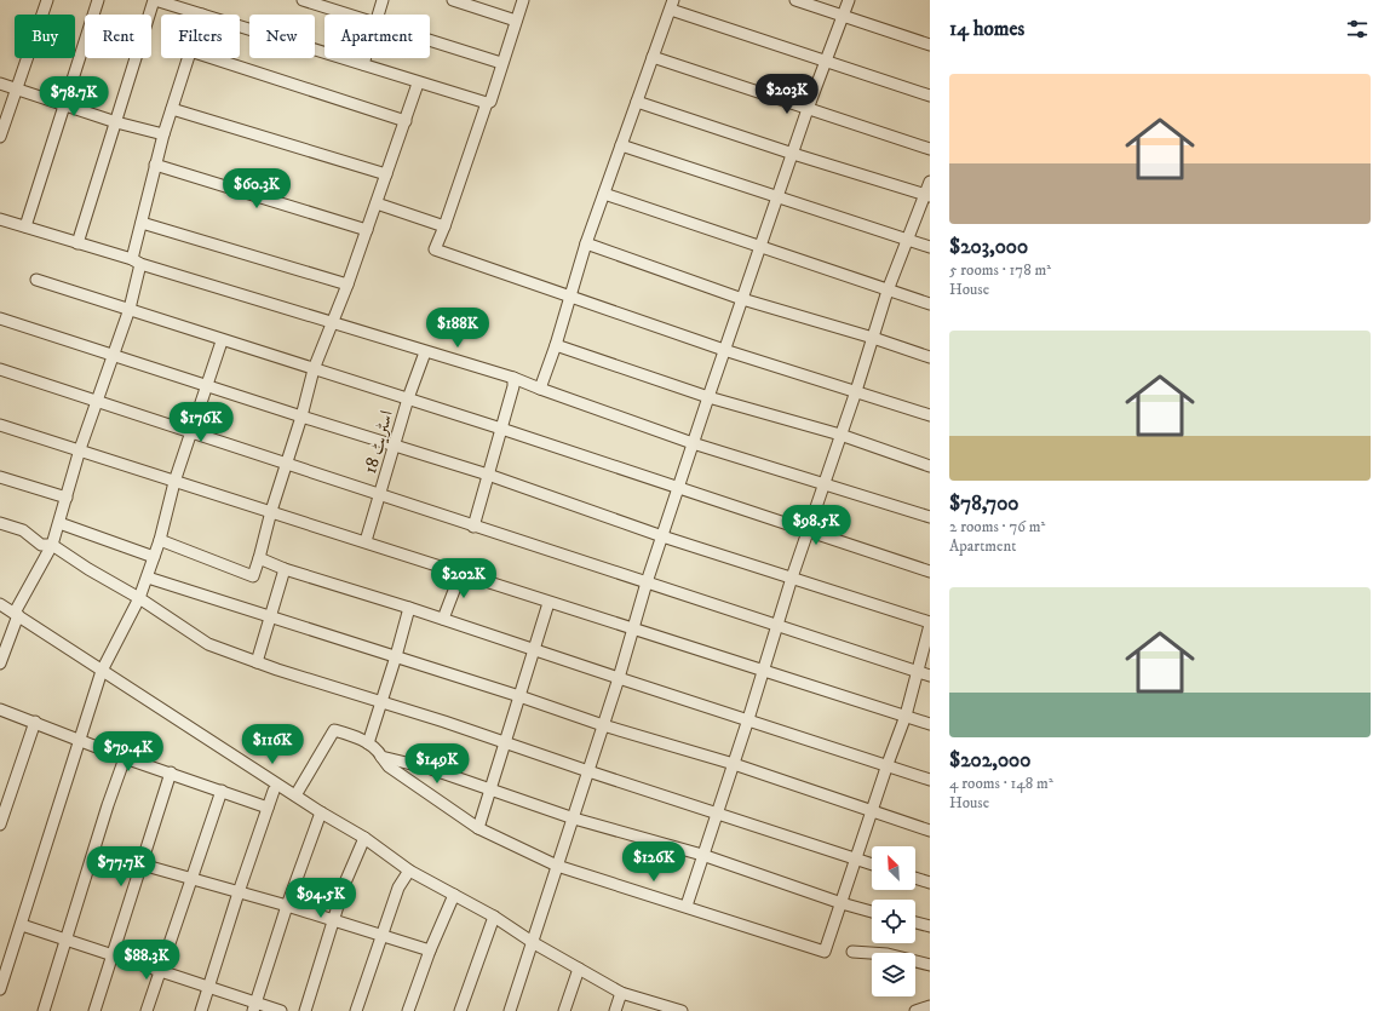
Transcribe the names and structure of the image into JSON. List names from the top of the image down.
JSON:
{
  "streets": {
    "street": ["اسٹریٹ 18"]
  },
  "north": "top left",
  "page": {
    "heading": "14 homes",
    "chip": [
      "Buy",
      "Rent",
      "Filters",
      "New",
      "Apartment"
    ],
    "list": [
      {
        "name": "$203,000",
        "note": "5 rooms · 178 m² · House"
      },
      {
        "name": "$78,700",
        "note": "2 rooms · 76 m² · Apartment"
      },
      {
        "name": "$202,000",
        "note": "4 rooms · 148 m² · House"
      }
    ],
    "price": [
      "$203K",
      "$78.7K",
      "$60.3K",
      "$188K",
      "$176K",
      "$98.5K",
      "$202K",
      "$116K",
      "$79.4K",
      "$149K",
      "$126K",
      "$77.7K",
      "$94.5K",
      "$88.3K"
    ]
  }
}
